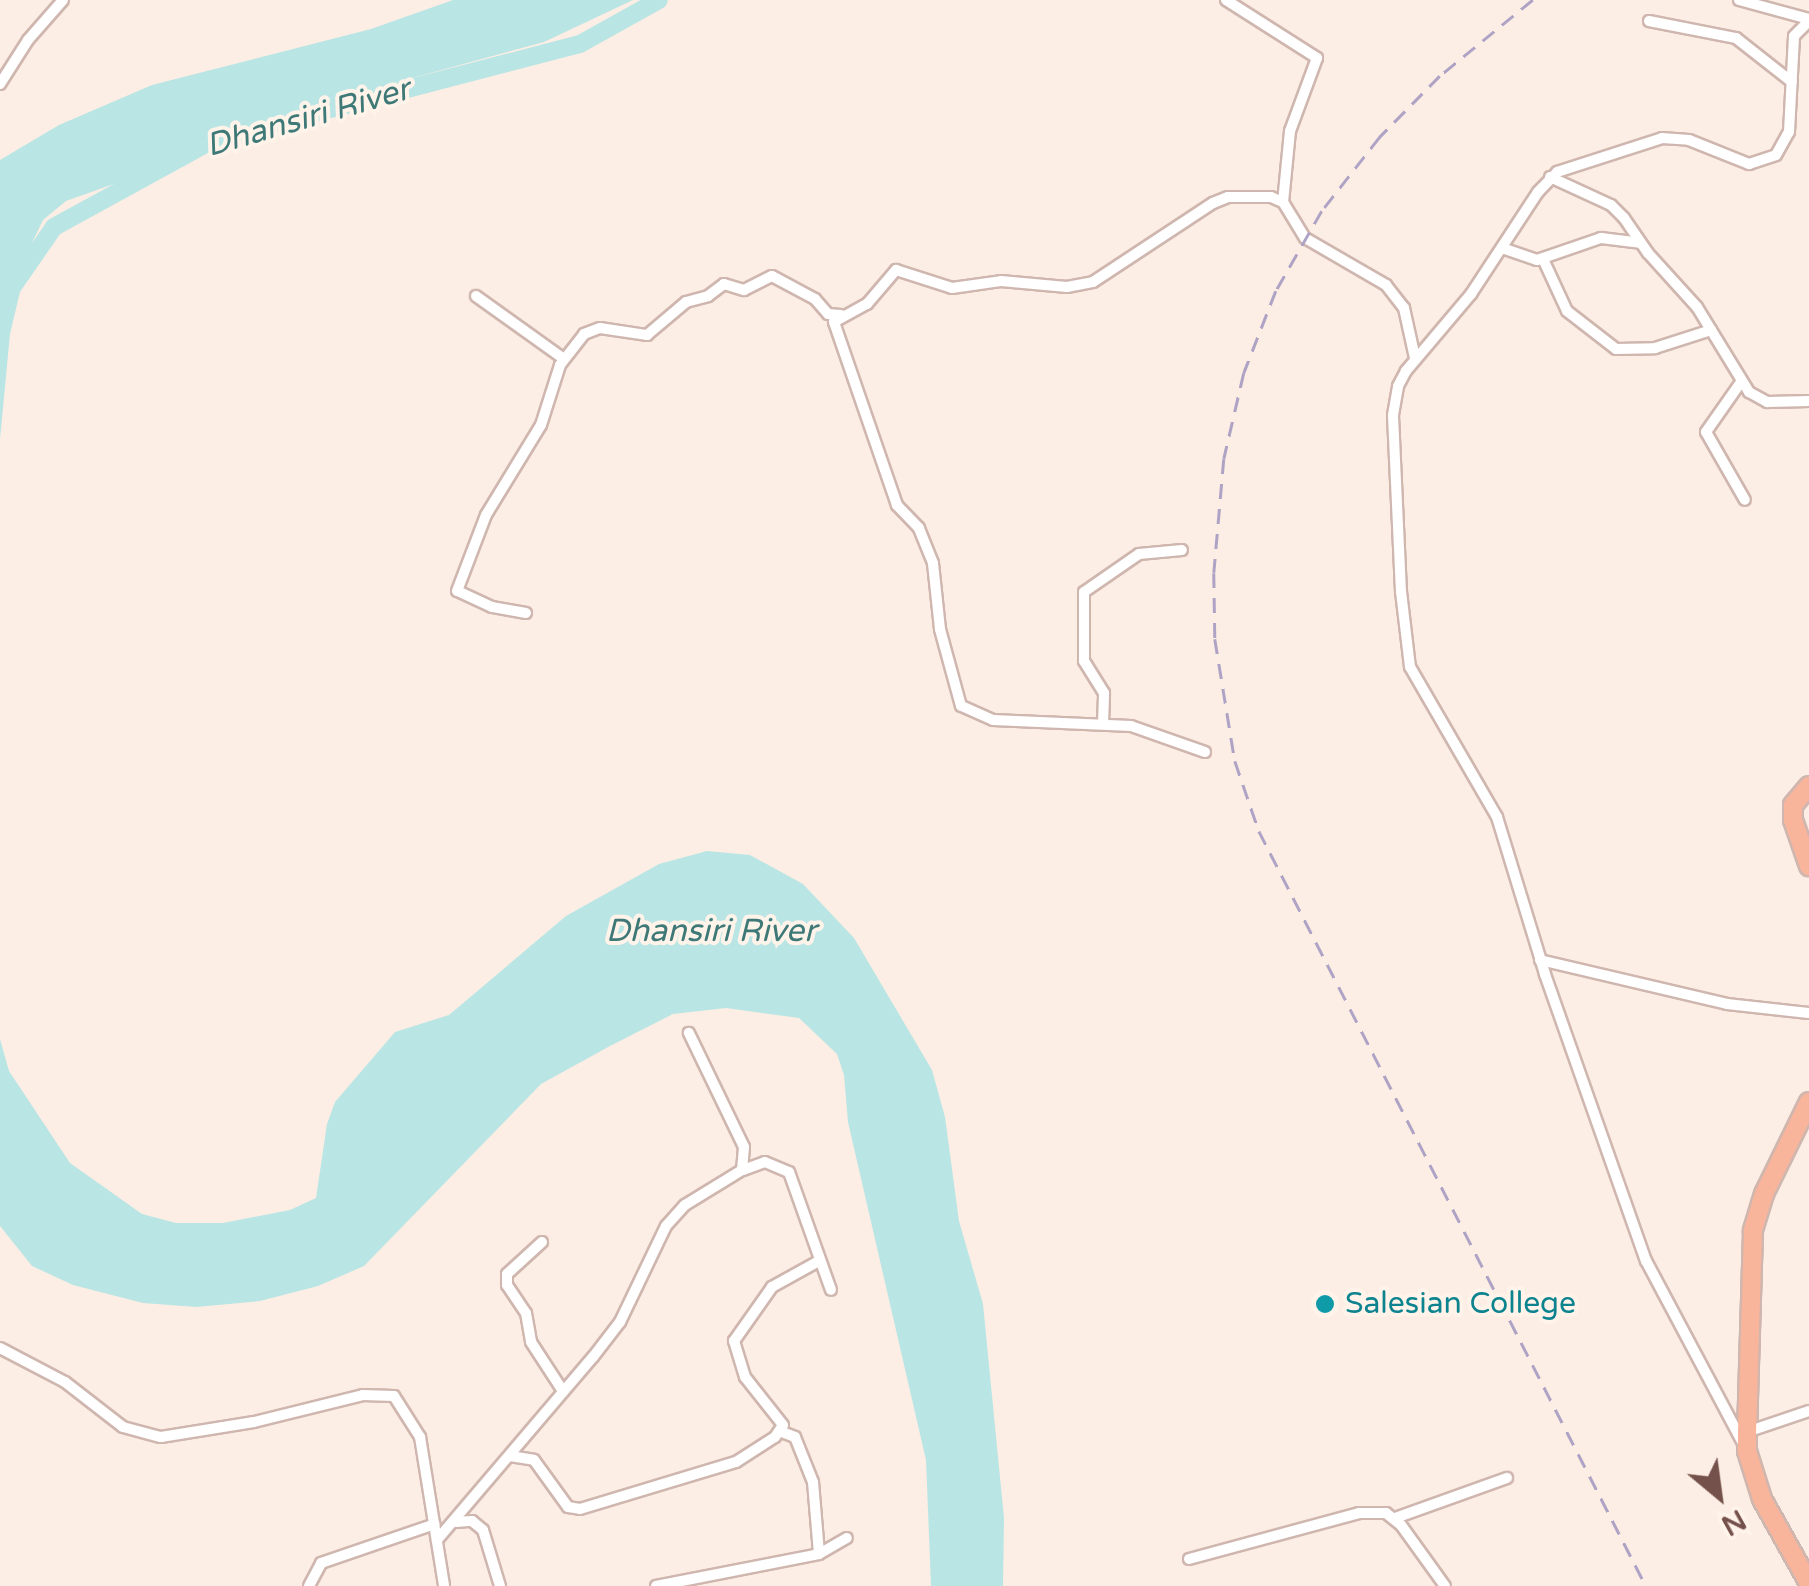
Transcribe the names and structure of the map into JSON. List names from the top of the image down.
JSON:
{
  "water": ["Dhansiri River"],
  "places": ["Salesian College"],
  "north": "bottom right"
}
